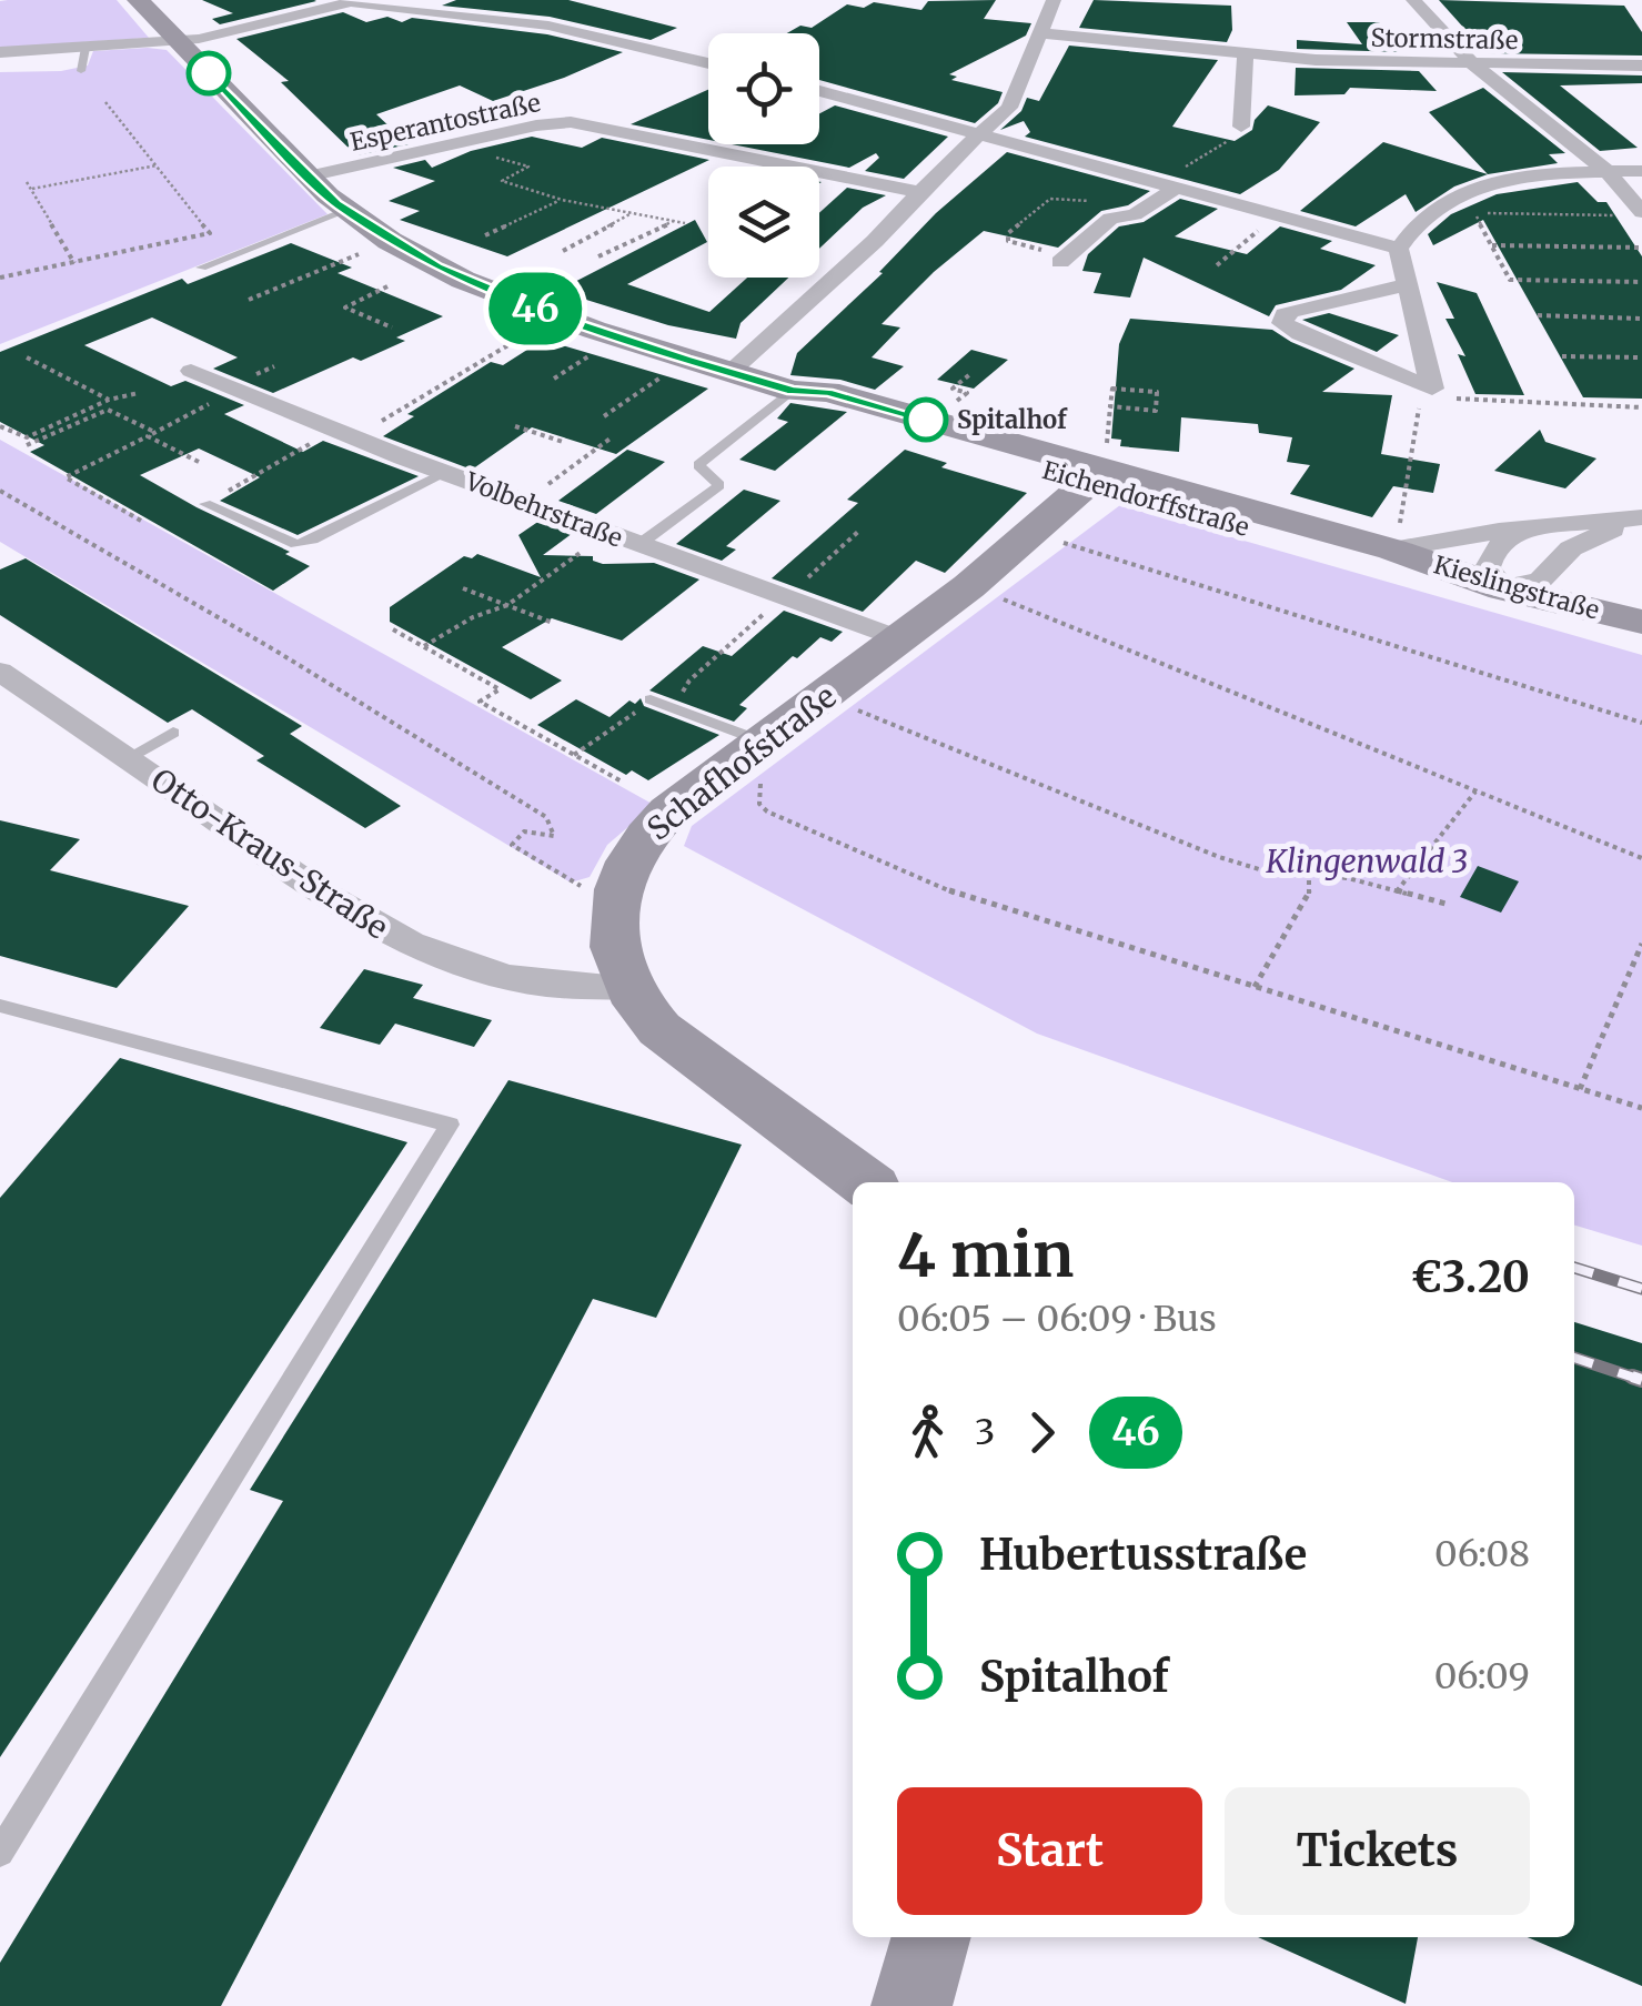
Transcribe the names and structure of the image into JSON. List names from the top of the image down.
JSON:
{
  "streets": {
    "street": [
      "Stormstraße",
      "Esperantostraße",
      "Eichendorffstraße",
      "Volbehrstraße",
      "Kieslingstraße",
      "Schafhofstraße",
      "Otto-Kraus-Straße"
    ]
  },
  "crossings": [
    ["Esperantostraße", "Eichendorffstraße"],
    ["Eichendorffstraße", "Kieslingstraße"],
    ["Eichendorffstraße", "Schafhofstraße"],
    ["Volbehrstraße", "Schafhofstraße"],
    ["Schafhofstraße", "Otto-Kraus-Straße"]
  ],
  "parks": ["Klingenwald 3"],
  "places": ["Spitalhof"],
  "lines": ["bus line 46"],
  "page": {
    "on_map": "46",
    "heading": ["4 min", "06:05 – 06:09 · Bus", "€3.20"],
    "legs": ["3", "46"],
    "list": [
      {
        "name": "Hubertusstraße",
        "value": "06:08"
      },
      {
        "name": "Spitalhof",
        "value": "06:09"
      }
    ],
    "buttons": ["Start", "Tickets"]
  }
}
